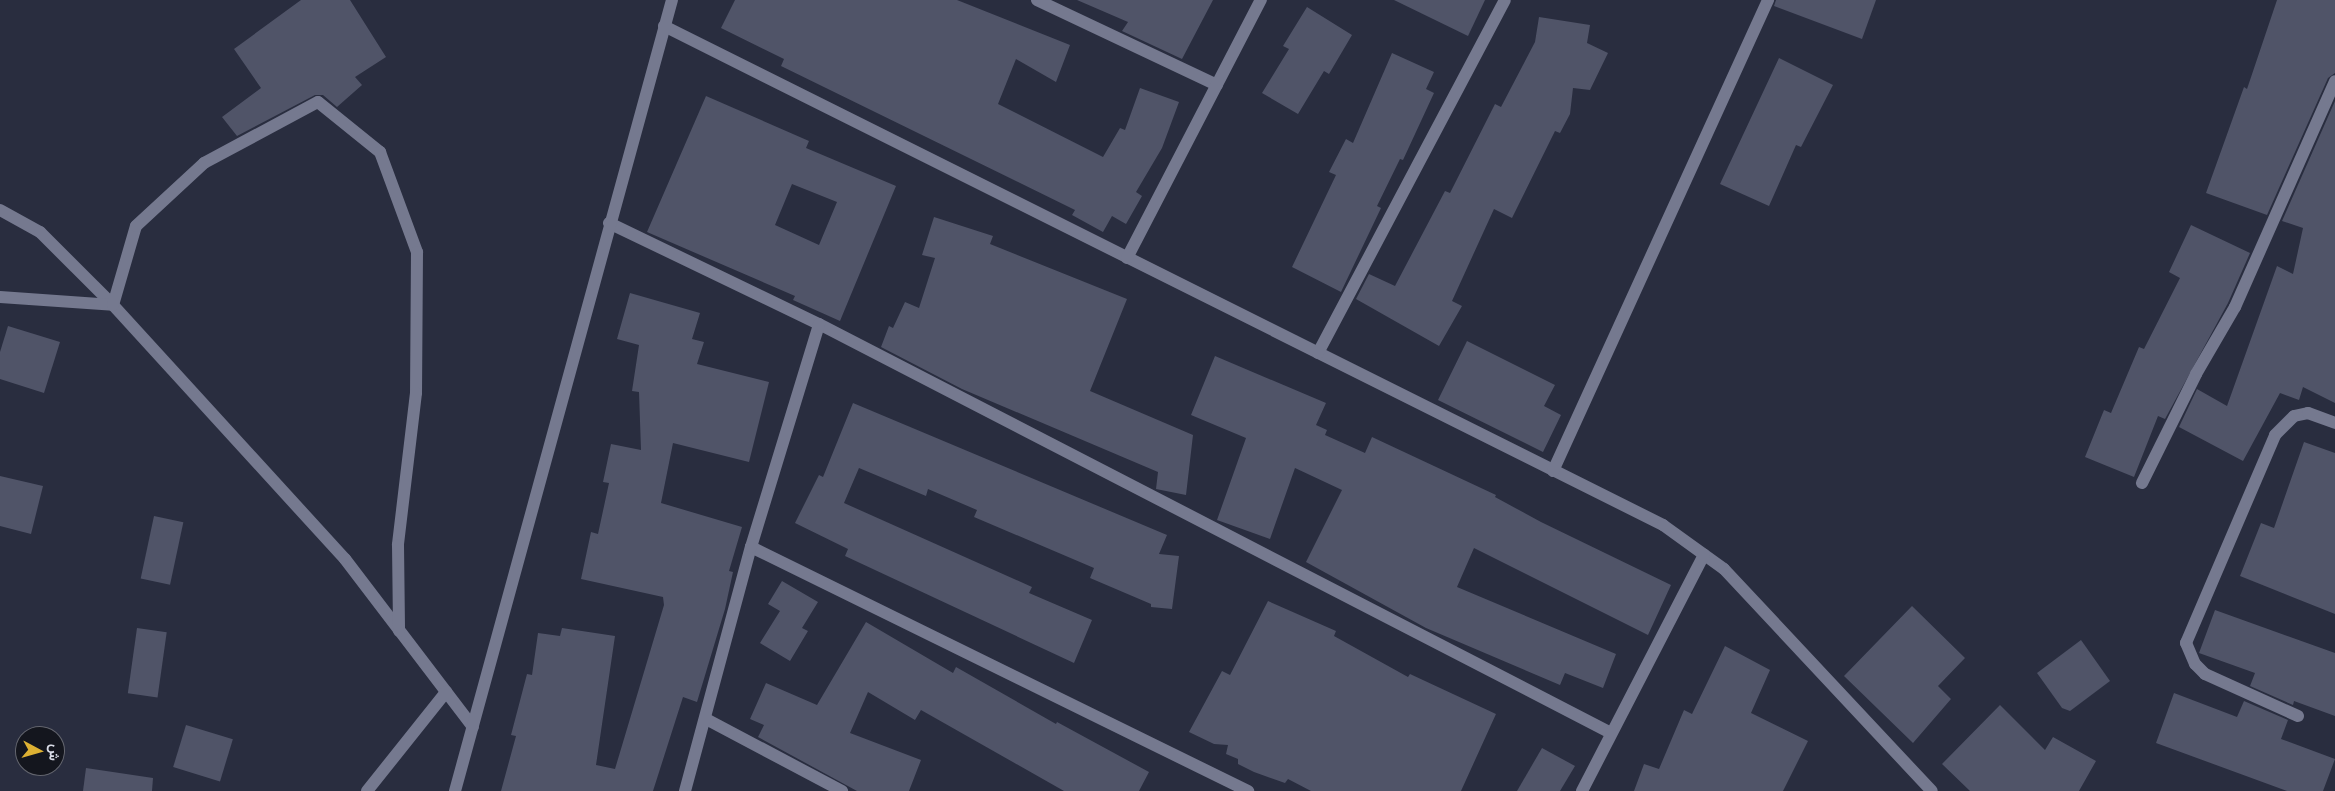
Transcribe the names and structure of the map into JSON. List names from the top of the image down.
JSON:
{
  "north": "right"
}
